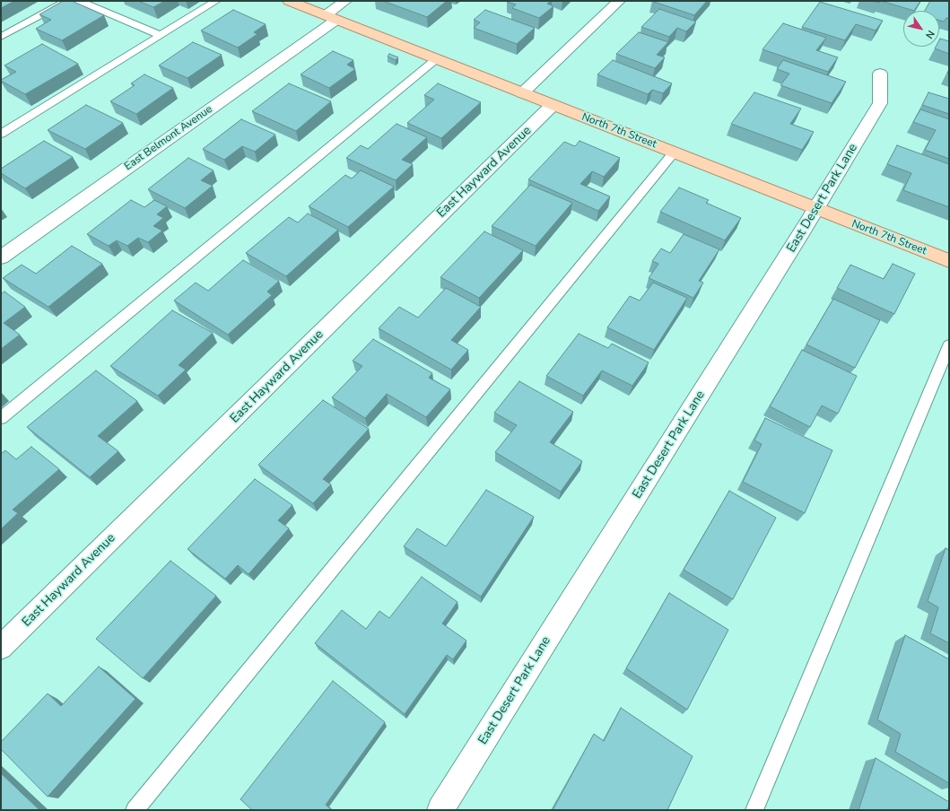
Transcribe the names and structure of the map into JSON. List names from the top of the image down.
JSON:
{
  "streets": {
    "main road": ["North 7th Street"],
    "street": ["East Belmont Avenue", "East Hayward Avenue", "East Desert Park Lane"]
  },
  "crossings": [
    ["North 7th Street", "East Belmont Avenue"],
    ["North 7th Street", "East Hayward Avenue"],
    ["North 7th Street", "East Desert Park Lane"]
  ],
  "north": "bottom right"
}
